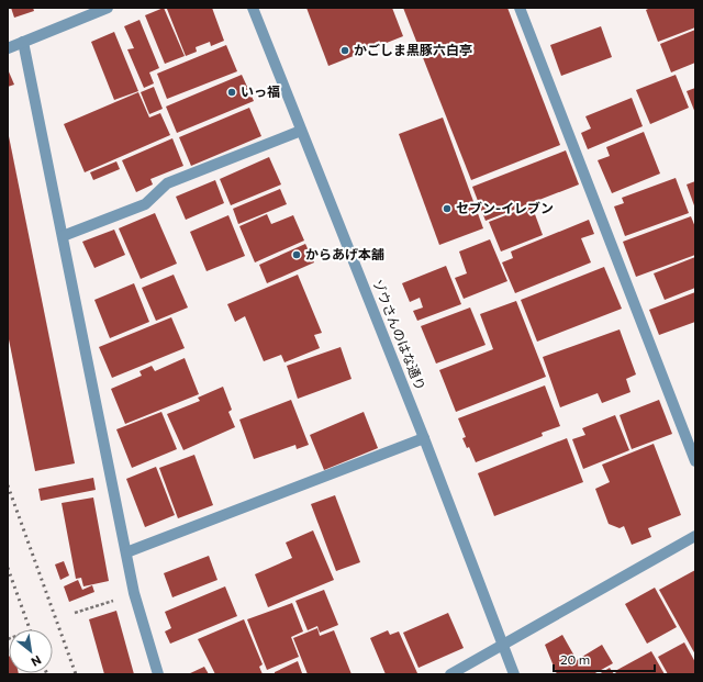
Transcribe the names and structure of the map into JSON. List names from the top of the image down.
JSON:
{
  "streets": {
    "street": ["ゾウさんのはな通り"]
  },
  "places": [
    "かごしま黒豚六白亭",
    "いっ福",
    "セブン-イレブン",
    "からあげ本舗"
  ],
  "scale_bar": "20 m",
  "north": "bottom right"
}
